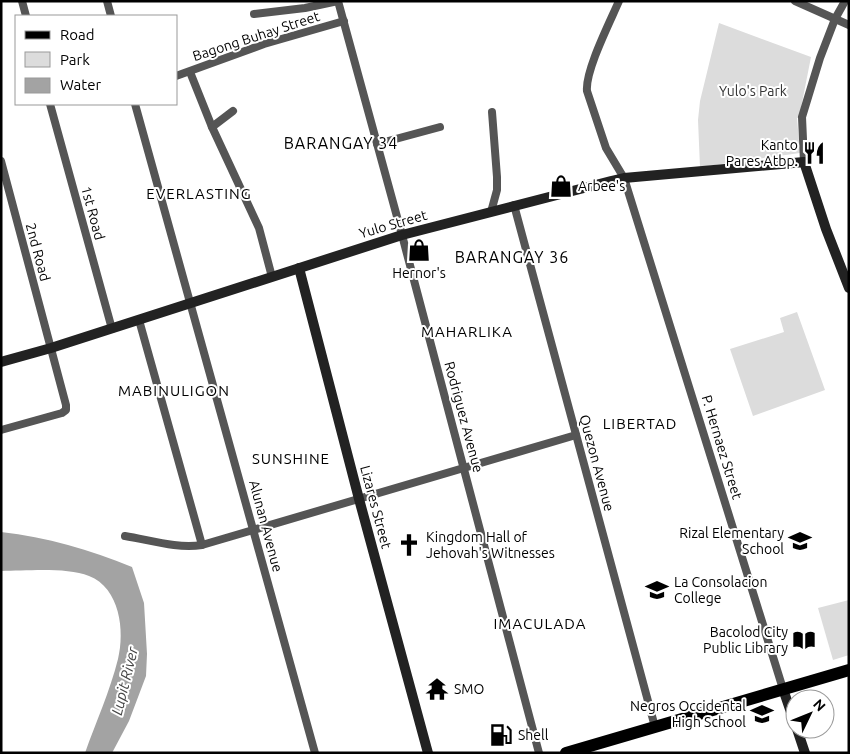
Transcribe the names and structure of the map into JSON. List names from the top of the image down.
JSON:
{
  "streets": {
    "street": [
      "Bagong Buhay Street",
      "1st Road",
      "Yulo Street",
      "2nd Road",
      "Rodriguez Avenue",
      "P. Hernaez Street",
      "Quezon Avenue",
      "Lizares Street",
      "Alunan Avenue"
    ]
  },
  "crossings": [
    ["Bagong Buhay Street", "Rodriguez Avenue"],
    ["1st Road", "Yulo Street"],
    ["Yulo Street", "2nd Road"],
    ["Yulo Street", "Rodriguez Avenue"],
    ["Yulo Street", "P. Hernaez Street"],
    ["Yulo Street", "Quezon Avenue"],
    ["Yulo Street", "Lizares Street"],
    ["Yulo Street", "Alunan Avenue"]
  ],
  "districts": [
    "BARANGAY 34",
    "EVERLASTING",
    "BARANGAY 36",
    "MAHARLIKA",
    "MABINULIGON",
    "LIBERTAD",
    "SUNSHINE",
    "IMACULADA"
  ],
  "water": ["Lupit River"],
  "parks": ["Yulo's Park"],
  "places": {
    "restaurant": ["Kanto Pares Atbp."],
    "shop": ["Arbee's", "Hernor's"],
    "school or university": ["Rizal Elementary School", "La Consolacion College", "Negros Occidental High School"],
    "church": ["Kingdom Hall of Jehovah's Witnesses"],
    "library": ["Bacolod City Public Library"],
    "temple": ["SMO"],
    "fuel station": ["Shell"]
  },
  "legend": ["Road", "Park", "Water"],
  "north": "top right"
}
